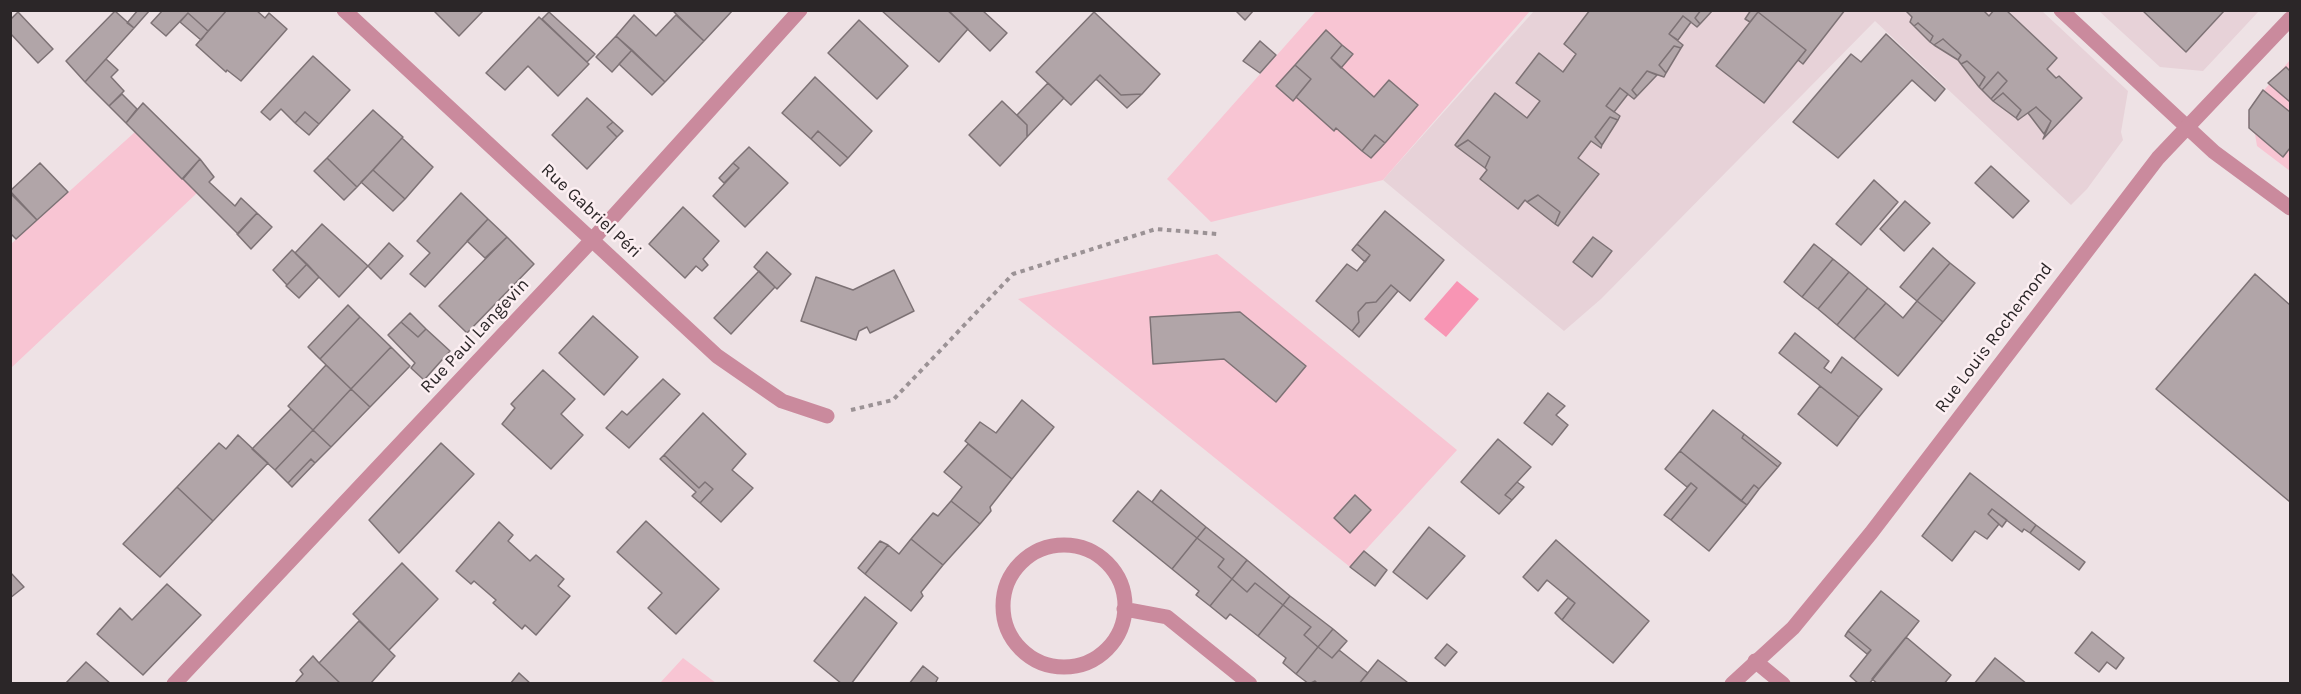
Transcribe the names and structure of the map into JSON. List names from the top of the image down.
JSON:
{
  "streets": {
    "street": ["Rue Gabriel Péri", "Rue Paul Langevin", "Rue Louis Rochemond"]
  },
  "crossings": [
    ["Rue Gabriel Péri", "Rue Paul Langevin"]
  ]
}
